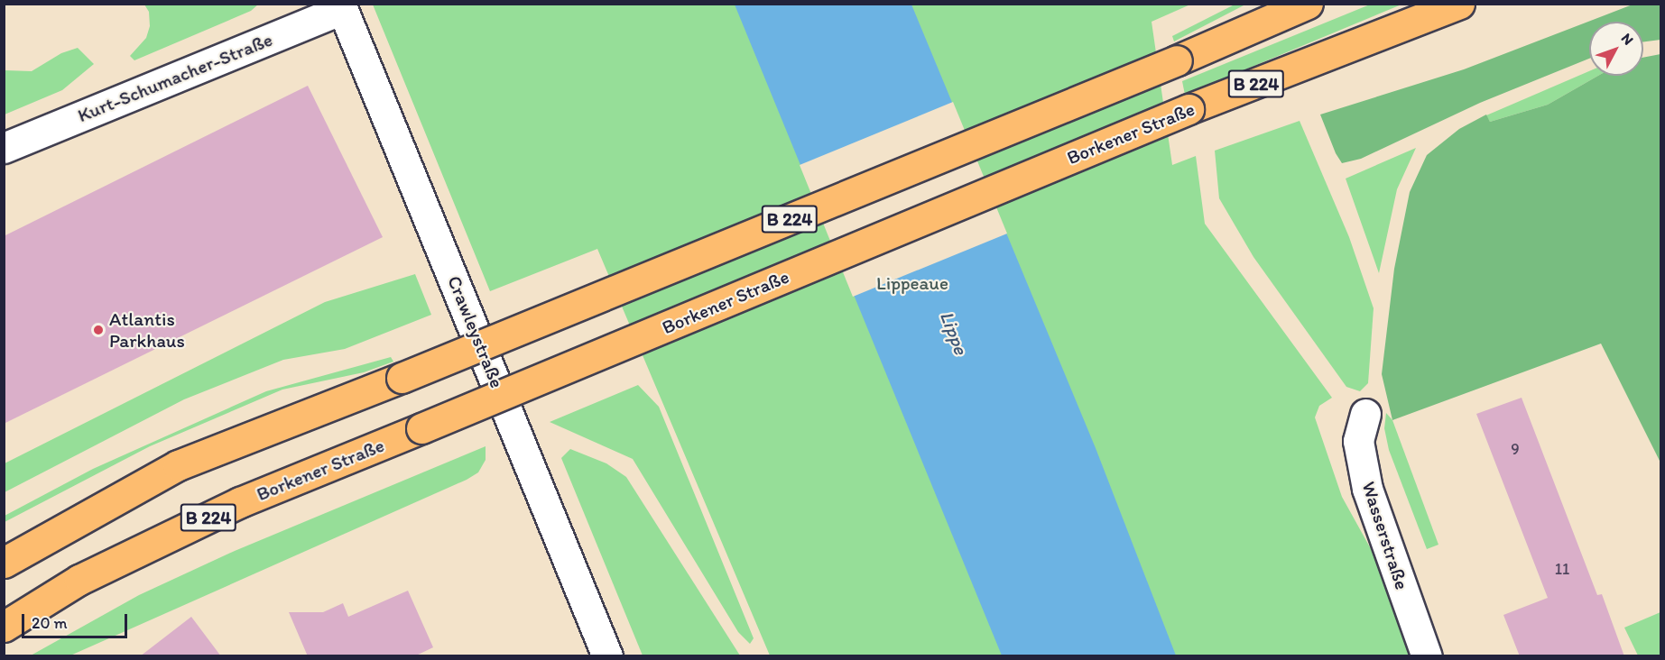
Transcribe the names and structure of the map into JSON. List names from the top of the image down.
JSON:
{
  "streets": {
    "main road": ["B 224", "Borkener Straße"],
    "street": ["Kurt-Schumacher-Straße", "Crawleystraße", "Wasserstraße"]
  },
  "crossings": [
    ["Kurt-Schumacher-Straße", "Crawleystraße"]
  ],
  "water": ["Lippe"],
  "parks": ["Lippeaue"],
  "places": ["Atlantis Parkhaus"],
  "house_numbers": ["9", "11"],
  "scale_bar": "20 m",
  "north": "top right"
}
